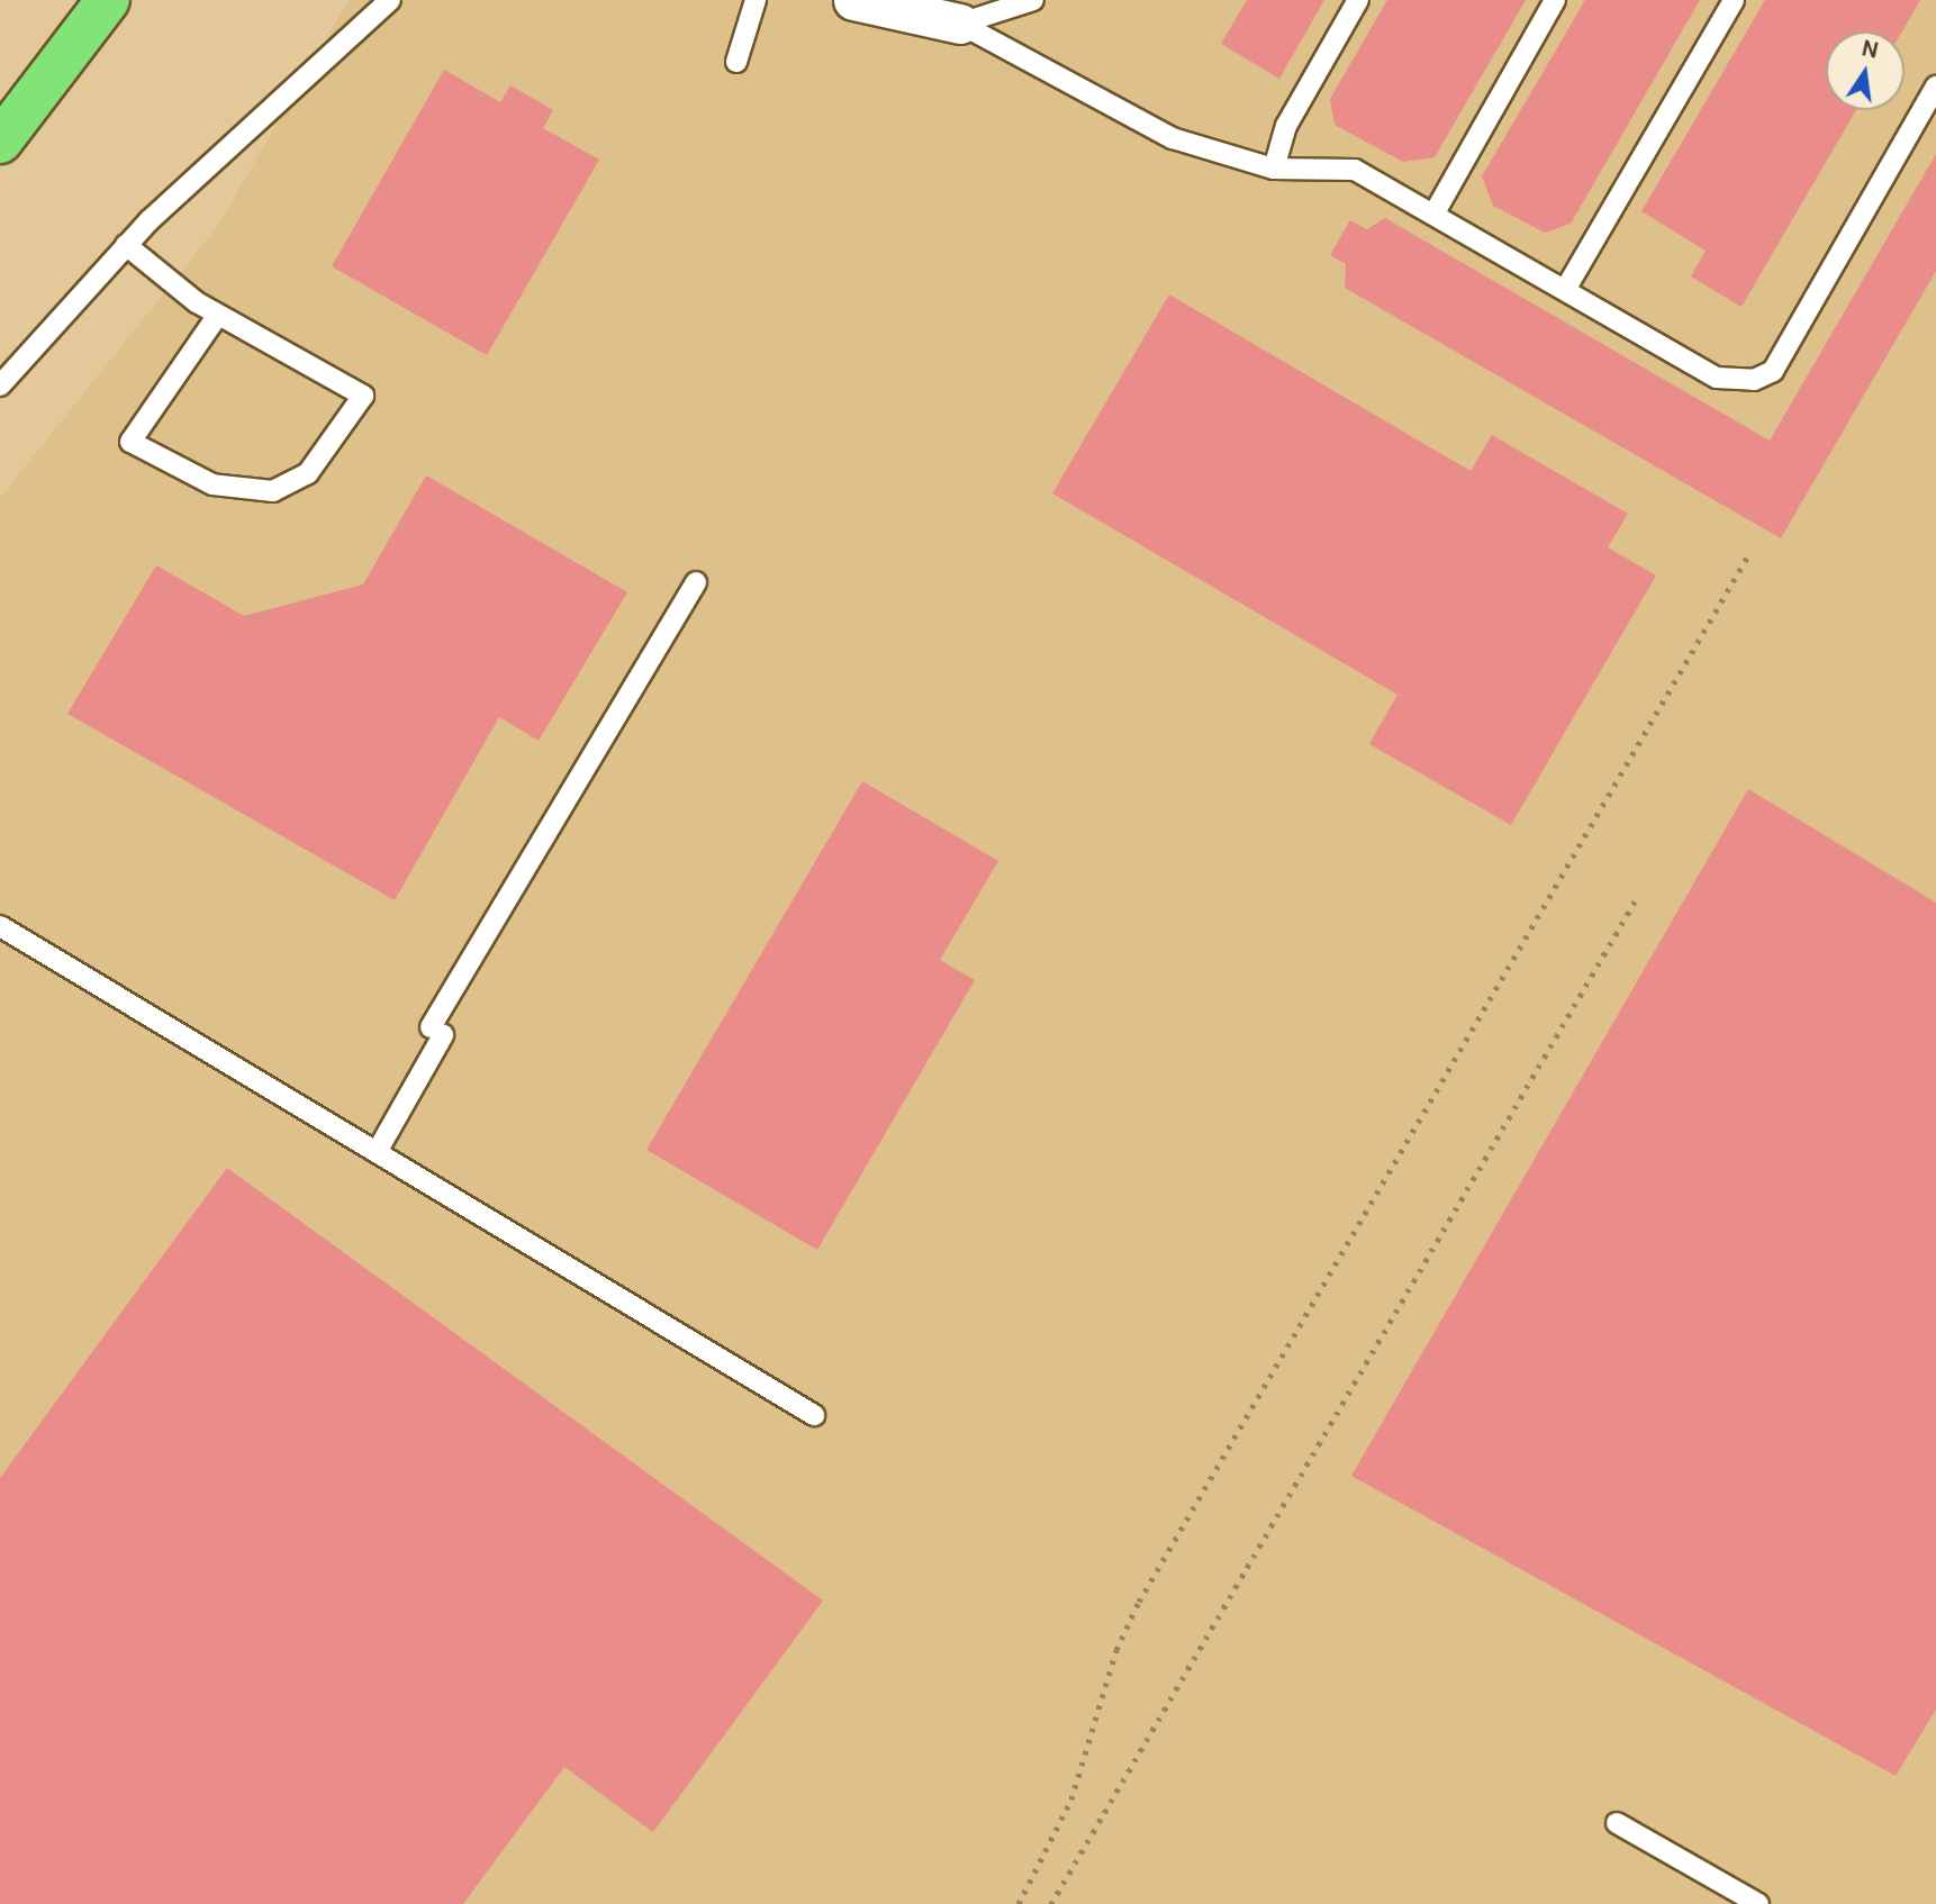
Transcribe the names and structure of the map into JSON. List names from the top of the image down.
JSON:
{
  "north": "top"
}
